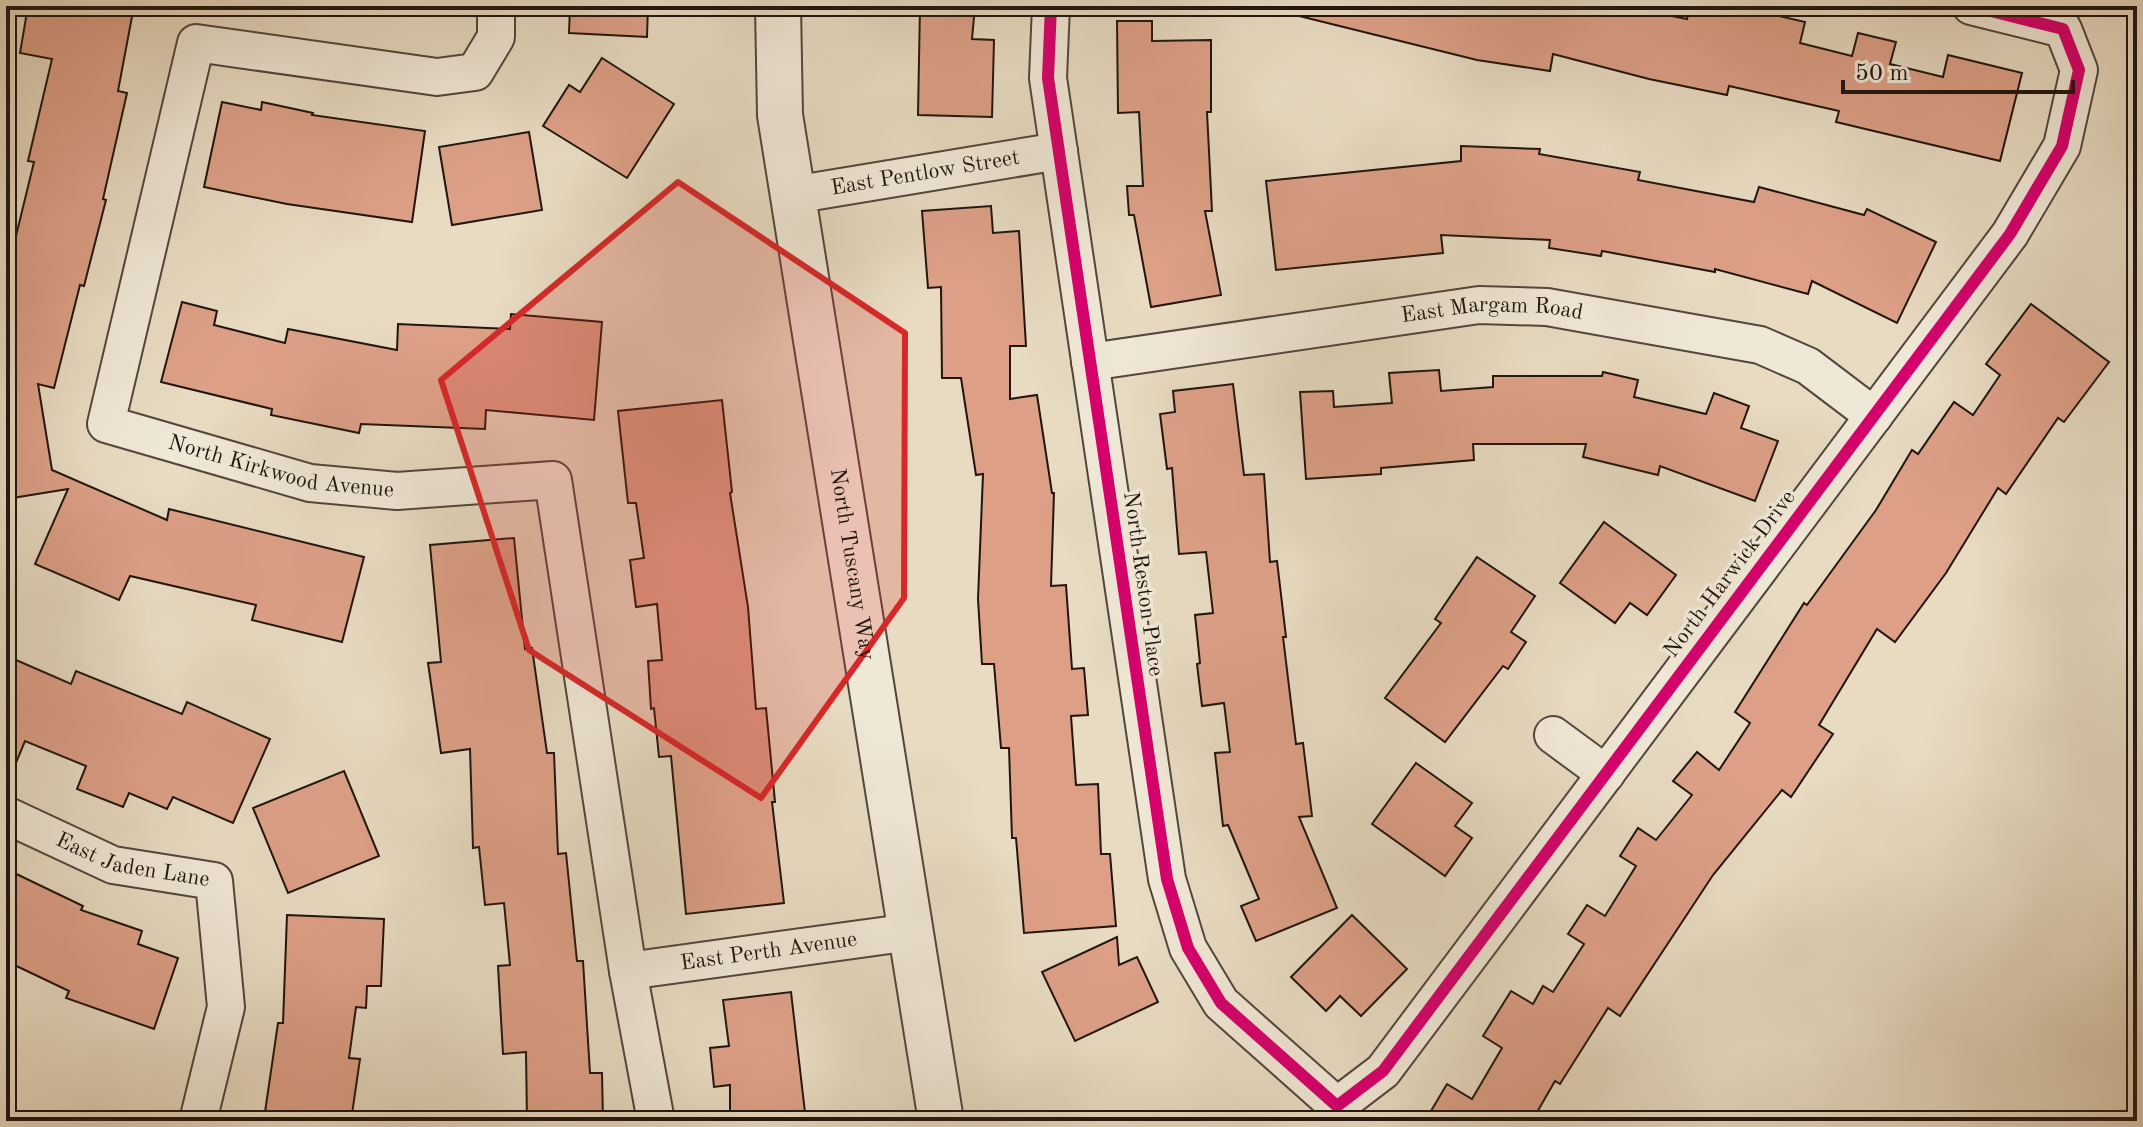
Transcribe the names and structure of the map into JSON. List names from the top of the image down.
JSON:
{
  "streets": {
    "street": [
      "East Pentlow Street",
      "East Margam Road",
      "North Kirkwood Avenue",
      "North Tuscany Way",
      "North Harwick Drive",
      "North Reston Place",
      "East Jaden Lane",
      "East Perth Avenue"
    ]
  },
  "crossings": [
    ["East Pentlow Street", "North Tuscany Way"],
    ["East Pentlow Street", "North Reston Place"],
    ["East Margam Road", "North Harwick Drive"],
    ["East Margam Road", "North Reston Place"],
    ["North Kirkwood Avenue", "East Perth Avenue"],
    ["North Tuscany Way", "East Perth Avenue"],
    ["North Harwick Drive", "North Reston Place"]
  ],
  "scale_bar": "50 m"
}
